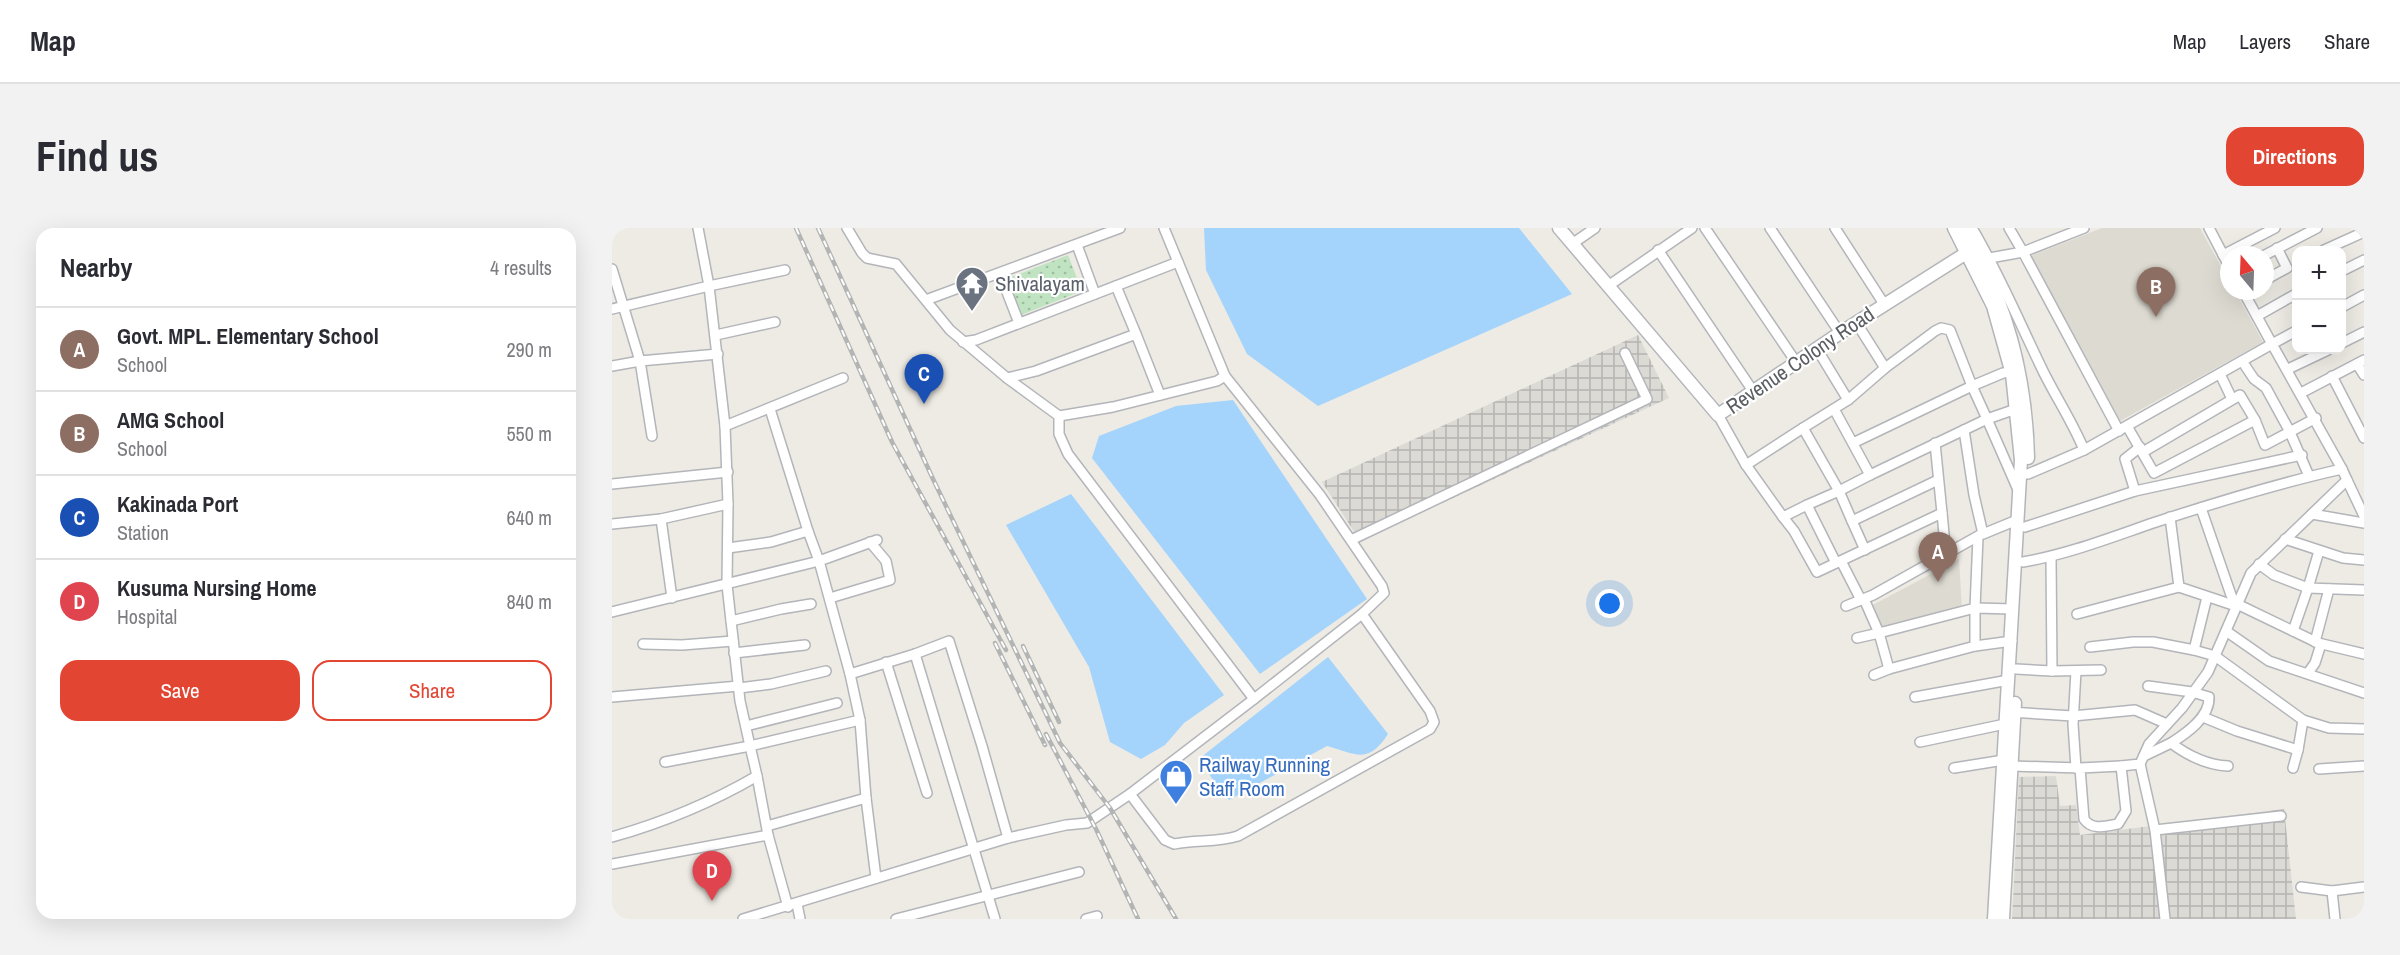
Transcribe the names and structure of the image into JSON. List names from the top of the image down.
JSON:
{
  "streets": {
    "street": ["Revenue Colony Road"]
  },
  "places": {
    "temple": ["Shivalayam"],
    "shop": ["Railway Running Staff Room"]
  },
  "north": "top",
  "page": {
    "header": "Map",
    "nav": ["Map", "Layers", "Share"],
    "buttons": [
      "Directions",
      ["Save", "Share"]
    ],
    "title": "Find us",
    "heading": ["Nearby", "4 results"],
    "map_buttons": ["+", "−"],
    "pins": [
      "B",
      "C",
      "A",
      "D"
    ],
    "list": [
      {
        "mark": "A",
        "name": "Govt. MPL. Elementary School",
        "note": "School",
        "value": "290 m"
      },
      {
        "mark": "B",
        "name": "AMG School",
        "note": "School",
        "value": "550 m"
      },
      {
        "mark": "C",
        "name": "Kakinada Port",
        "note": "Station",
        "value": "640 m"
      },
      {
        "mark": "D",
        "name": "Kusuma Nursing Home",
        "note": "Hospital",
        "value": "840 m"
      }
    ]
  }
}
